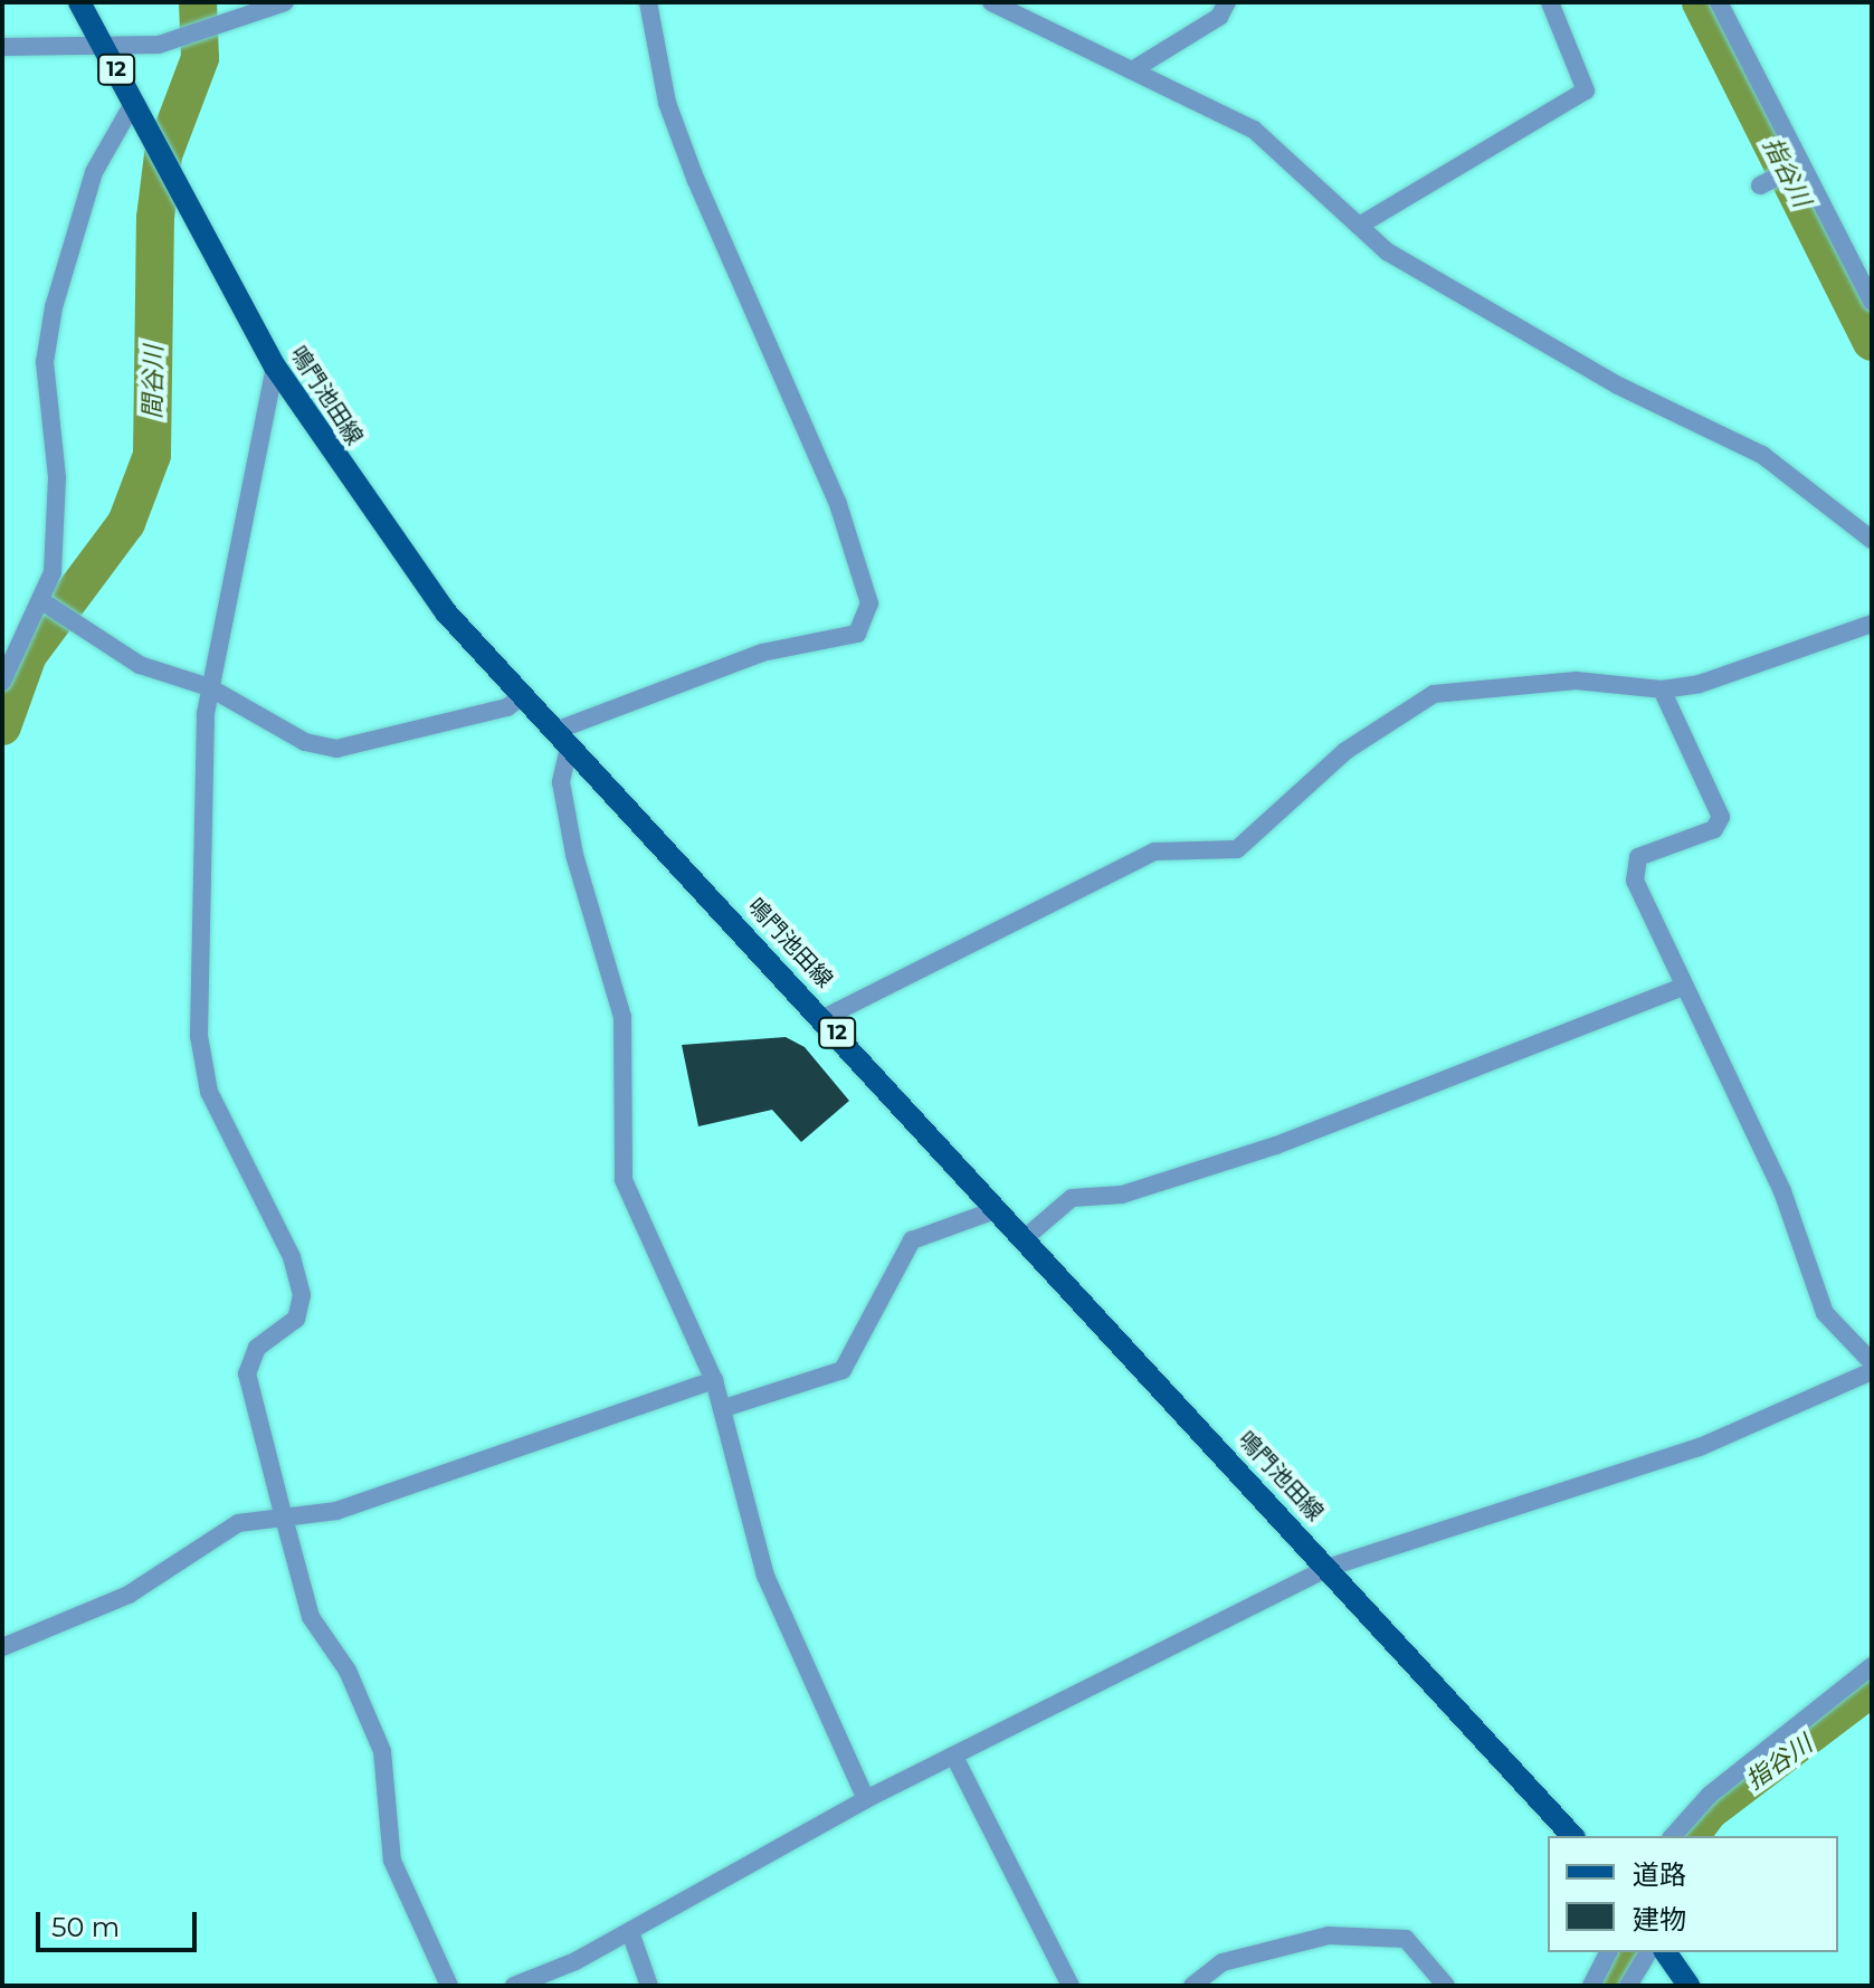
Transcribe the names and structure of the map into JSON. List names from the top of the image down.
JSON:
{
  "streets": {
    "main road": ["12", "鳴門池田線"]
  },
  "water": ["指谷川", "間谷川"],
  "legend": ["道路", "建物"],
  "scale_bar": "50 m"
}
